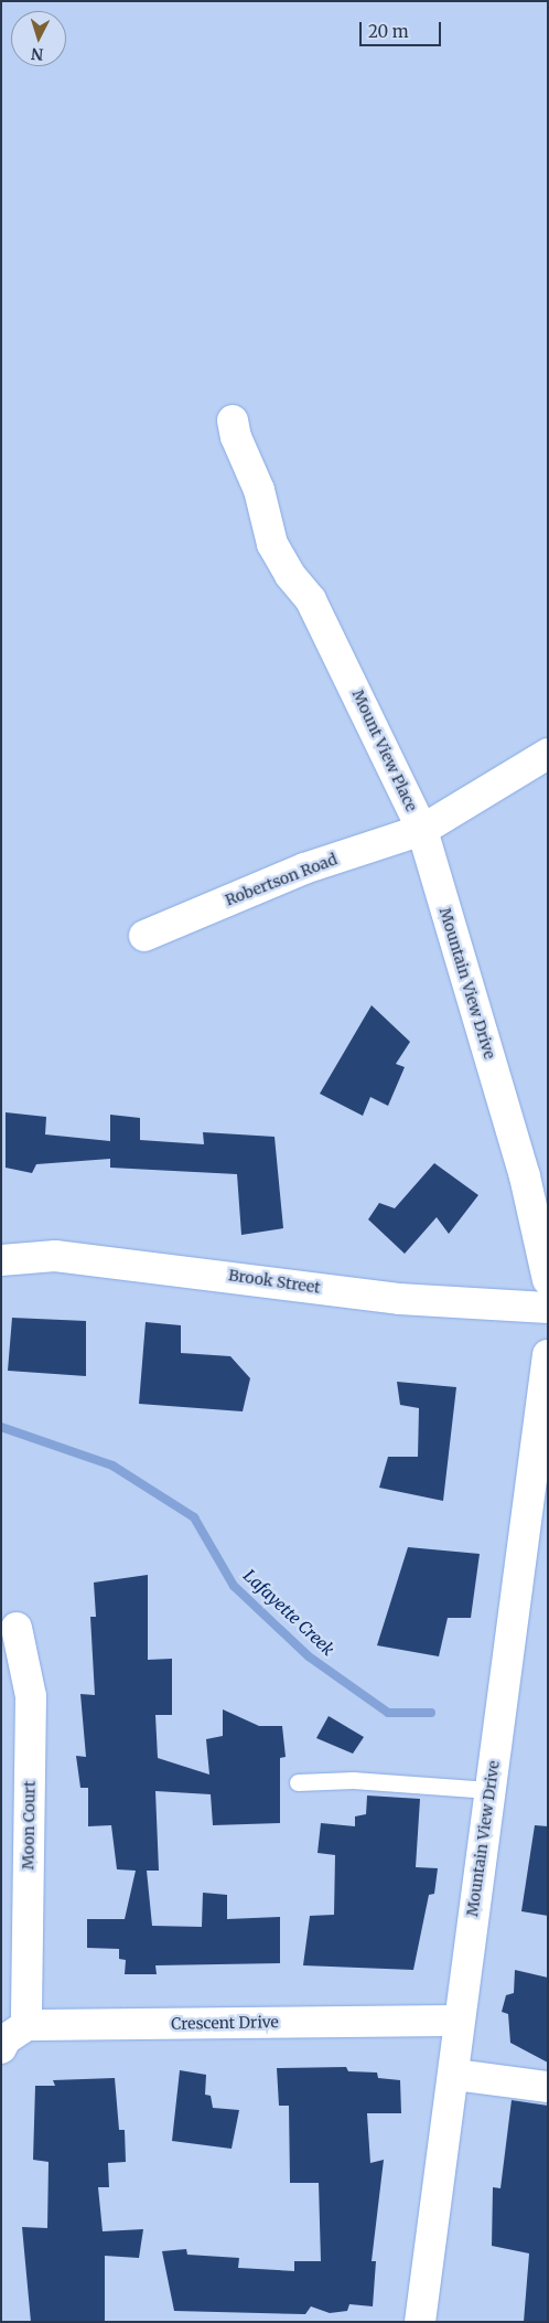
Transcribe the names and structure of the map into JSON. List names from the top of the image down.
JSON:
{
  "streets": {
    "street": [
      "Mount View Place",
      "Robertson Road",
      "Mountain View Drive",
      "Brook Street",
      "Moon Court",
      "Crescent Drive"
    ]
  },
  "crossings": [
    ["Mount View Place", "Robertson Road"],
    ["Mount View Place", "Mountain View Drive"],
    ["Robertson Road", "Mountain View Drive"],
    ["Mountain View Drive", "Crescent Drive"],
    ["Moon Court", "Crescent Drive"]
  ],
  "water": ["Lafayette Creek"],
  "scale_bar": "20 m",
  "north": "bottom"
}
